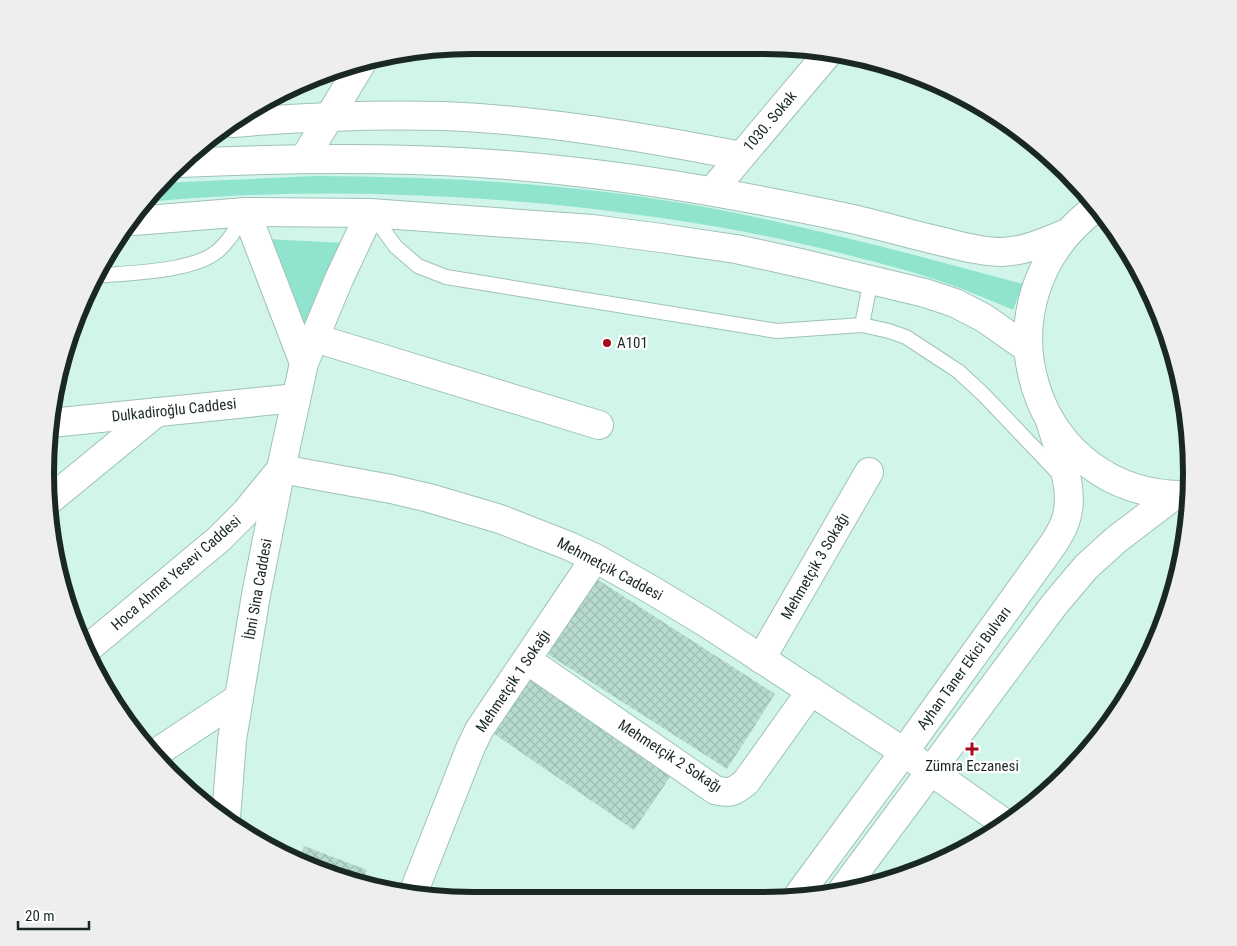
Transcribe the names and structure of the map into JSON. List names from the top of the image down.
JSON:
{
  "streets": {
    "main road": [
      "1030. Sokak",
      "Dulkadiroğlu Caddesi",
      "Mehmetçik 3 Sokağı",
      "Mehmetçik Caddesi",
      "Hoca Ahmet Yesevi Caddesi",
      "İbni Sina Caddesi",
      "Ayhan Taner Ekici Bulvarı",
      "Mehmetçik 1 Sokağı",
      "Mehmetçik 2 Sokağı"
    ]
  },
  "crossings": [
    ["Dulkadiroğlu Caddesi", "İbni Sina Caddesi"],
    ["Mehmetçik 3 Sokağı", "Mehmetçik Caddesi"],
    ["Mehmetçik Caddesi", "Hoca Ahmet Yesevi Caddesi"],
    ["Mehmetçik Caddesi", "İbni Sina Caddesi"],
    ["Mehmetçik Caddesi", "Ayhan Taner Ekici Bulvarı"],
    ["Mehmetçik Caddesi", "Mehmetçik 1 Sokağı"],
    ["Mehmetçik Caddesi", "Mehmetçik 2 Sokağı"],
    ["Hoca Ahmet Yesevi Caddesi", "İbni Sina Caddesi"],
    ["Mehmetçik 1 Sokağı", "Mehmetçik 2 Sokağı"]
  ],
  "places": {
    "other": ["A101"],
    "health": ["Zümra Eczanesi"]
  },
  "scale_bar": "20 m"
}
